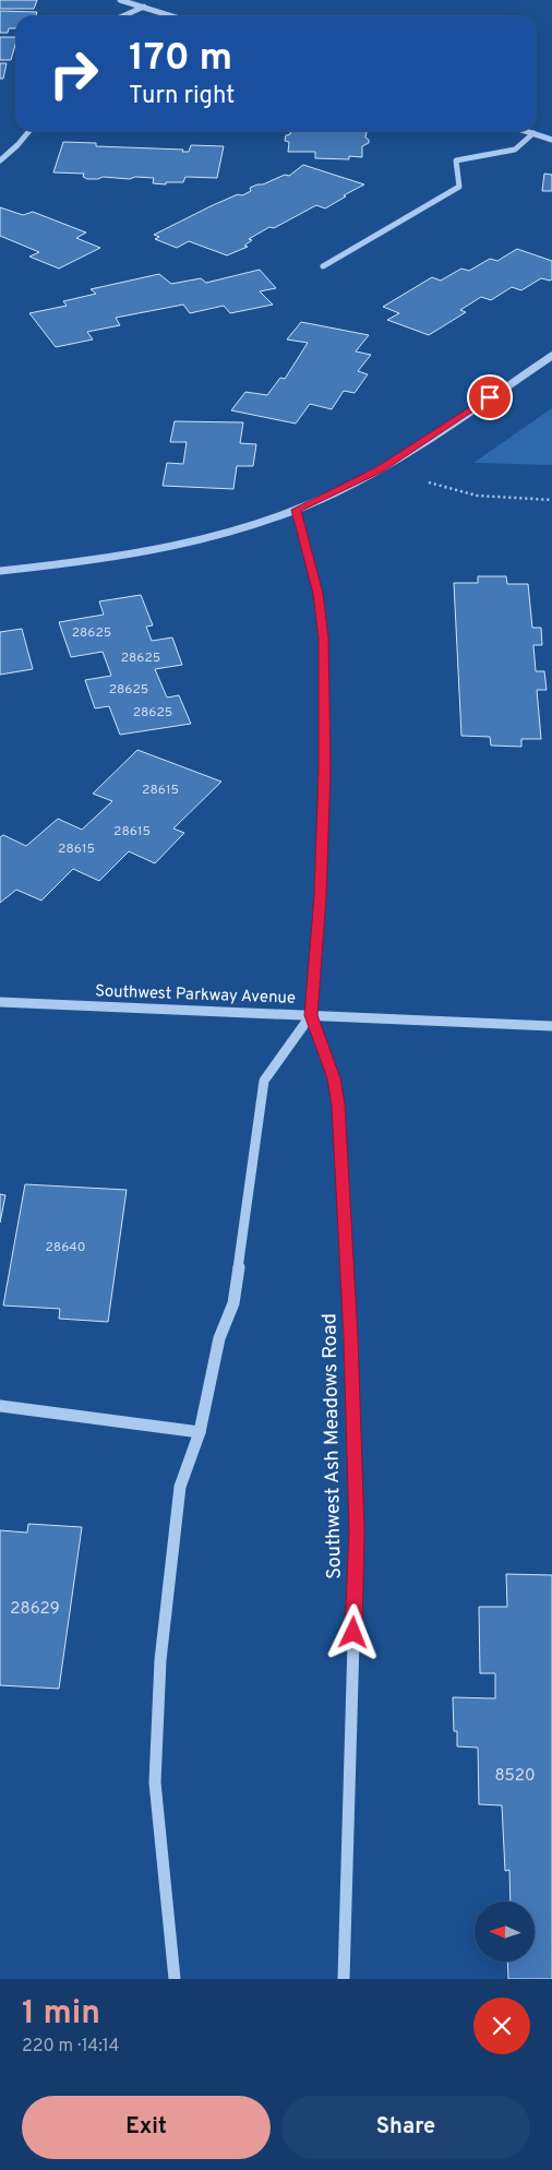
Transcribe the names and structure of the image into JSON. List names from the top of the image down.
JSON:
{
  "streets": {
    "street": ["Southwest Parkway Avenue", "Southwest Ash Meadows Road"]
  },
  "crossings": [
    ["Southwest Parkway Avenue", "Southwest Ash Meadows Road"]
  ],
  "house_numbers": [
    "28625",
    "28625",
    "28625",
    "28625",
    "28615",
    "28615",
    "28615",
    "28640",
    "28629",
    "8520"
  ],
  "north": "left",
  "page": {
    "turn": ["170 m", "Turn right"],
    "heading": ["1 min", "220 m · 14:14"],
    "buttons": ["Exit", "Share"]
  }
}
